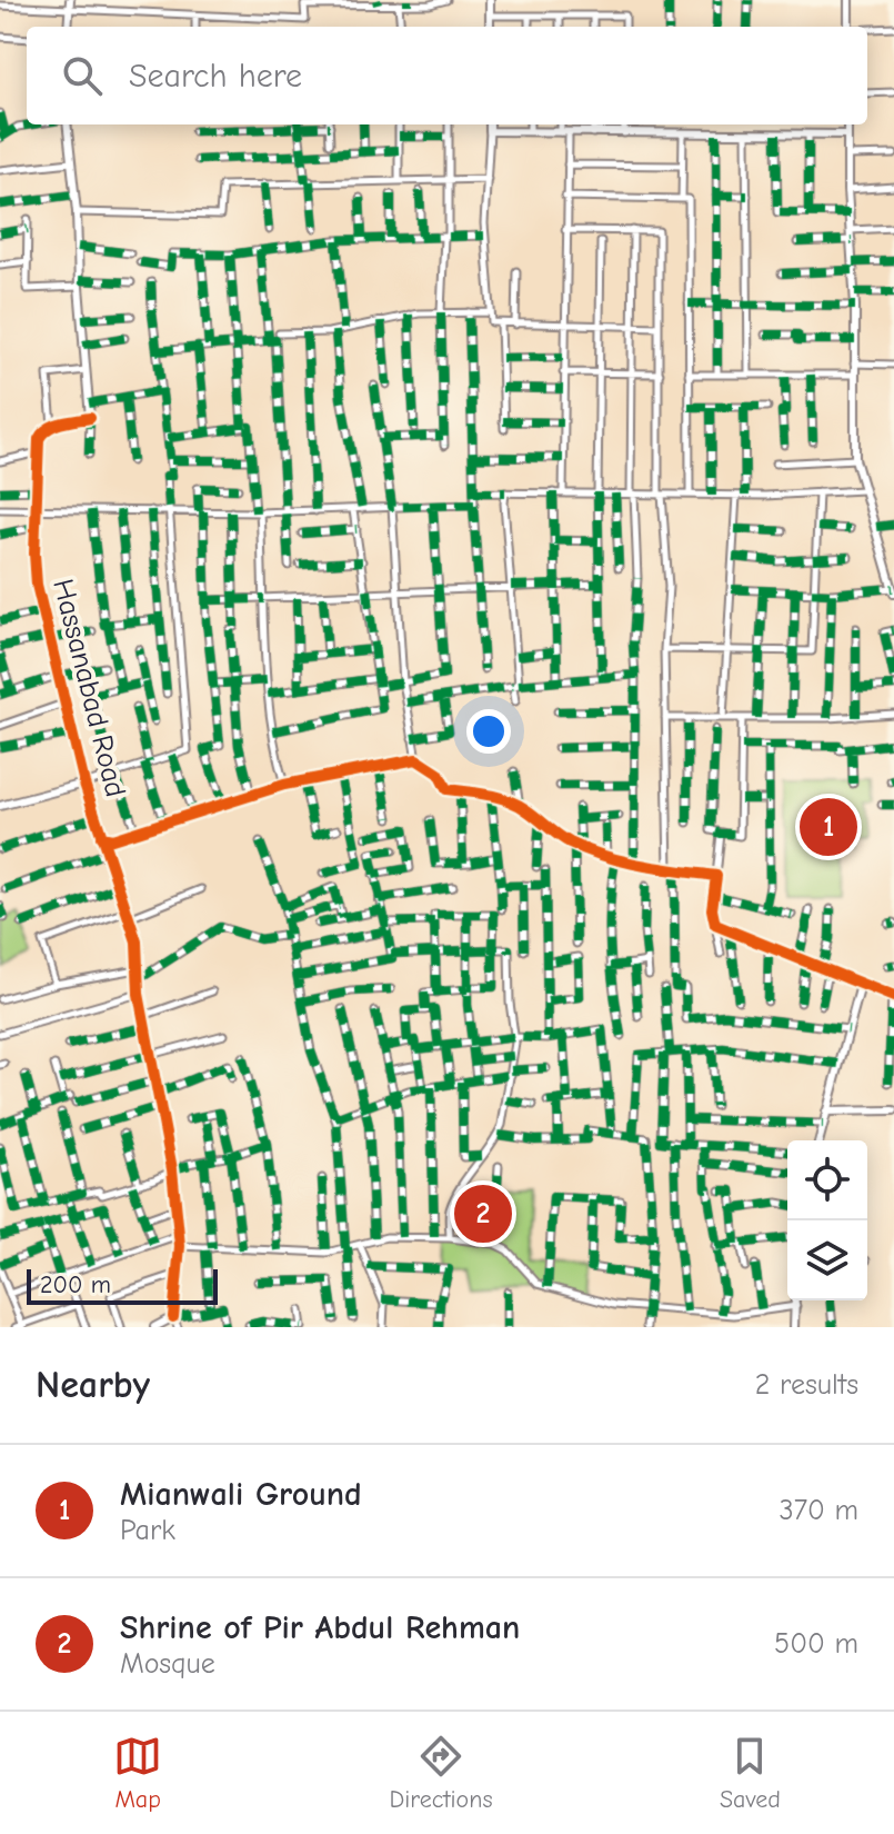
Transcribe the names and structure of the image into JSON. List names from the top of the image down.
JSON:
{
  "streets": {
    "street": ["Hassanabad Road"]
  },
  "scale_bar": "200 m",
  "page": {
    "search": "Search here",
    "pins": ["1", "2"],
    "scale": "200 m",
    "heading": ["Nearby", "2 results"],
    "list": [
      {
        "mark": "1",
        "name": "Mianwali Ground",
        "note": "Park",
        "value": "370 m"
      },
      {
        "mark": "2",
        "name": "Shrine of Pir Abdul Rehman",
        "note": "Mosque",
        "value": "500 m"
      }
    ],
    "nav": ["Map", "Directions", "Saved"]
  }
}
